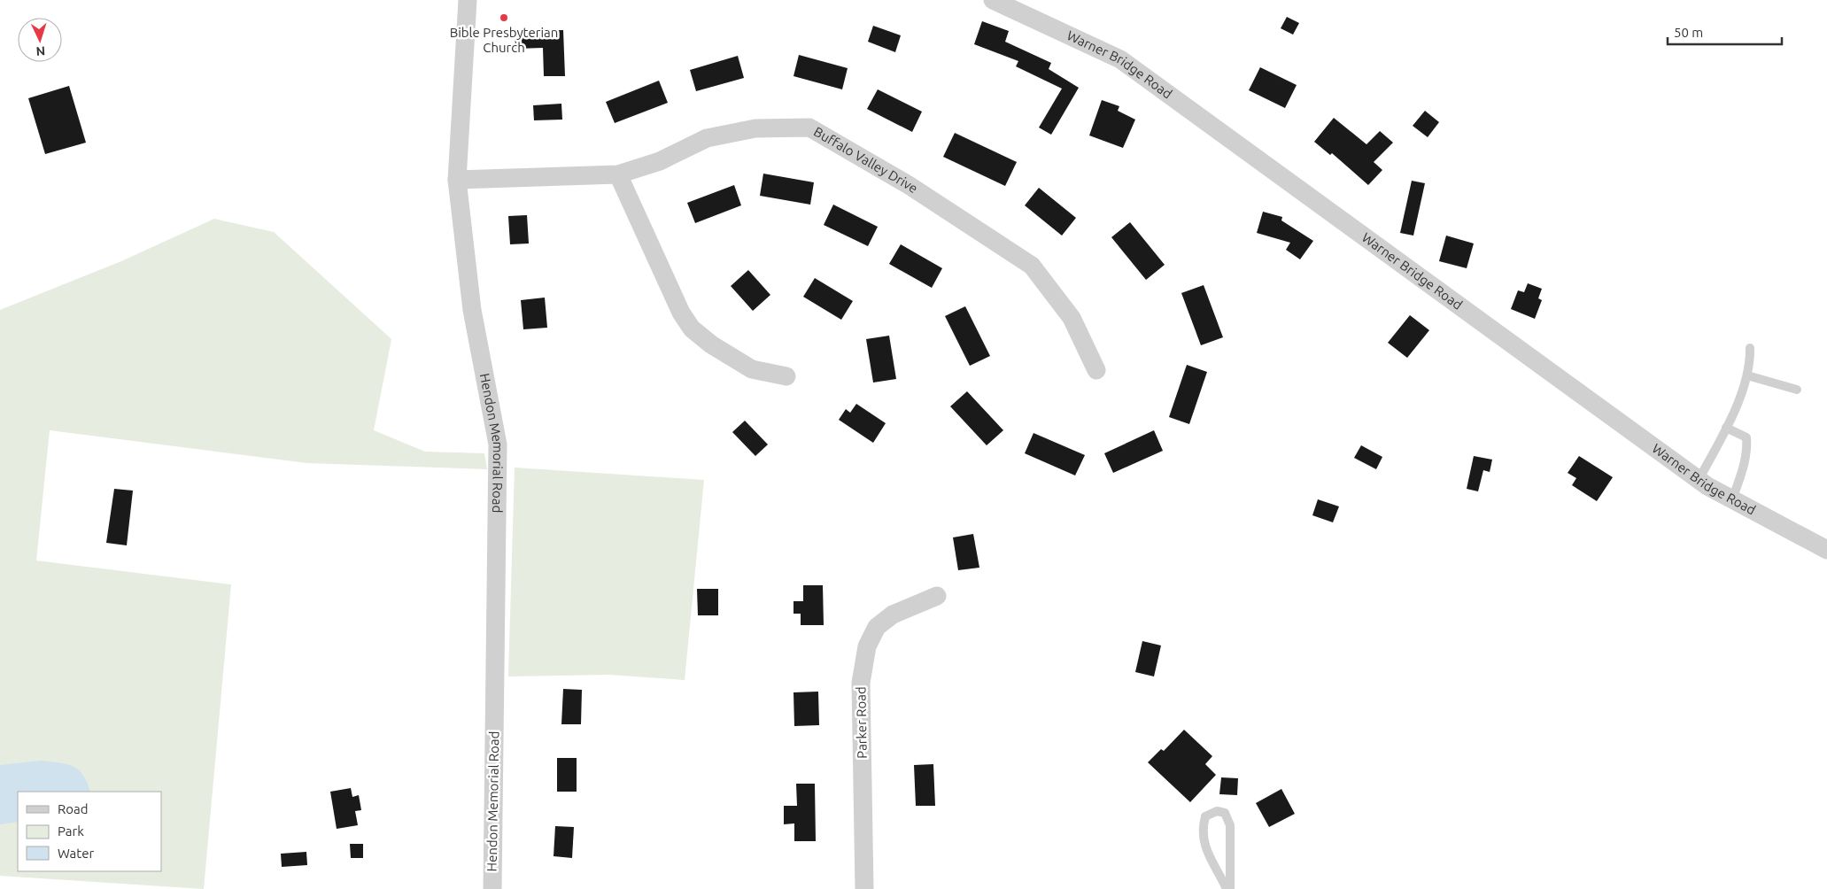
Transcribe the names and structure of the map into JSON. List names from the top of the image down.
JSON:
{
  "streets": {
    "street": [
      "Warner Bridge Road",
      "Buffalo Valley Drive",
      "Hendon Memorial Road",
      "Parker Road"
    ]
  },
  "crossings": [
    ["Buffalo Valley Drive", "Hendon Memorial Road"]
  ],
  "places": ["Bible Presbyterian Church"],
  "legend": ["Road", "Park", "Water"],
  "scale_bar": "50 m",
  "north": "bottom"
}
